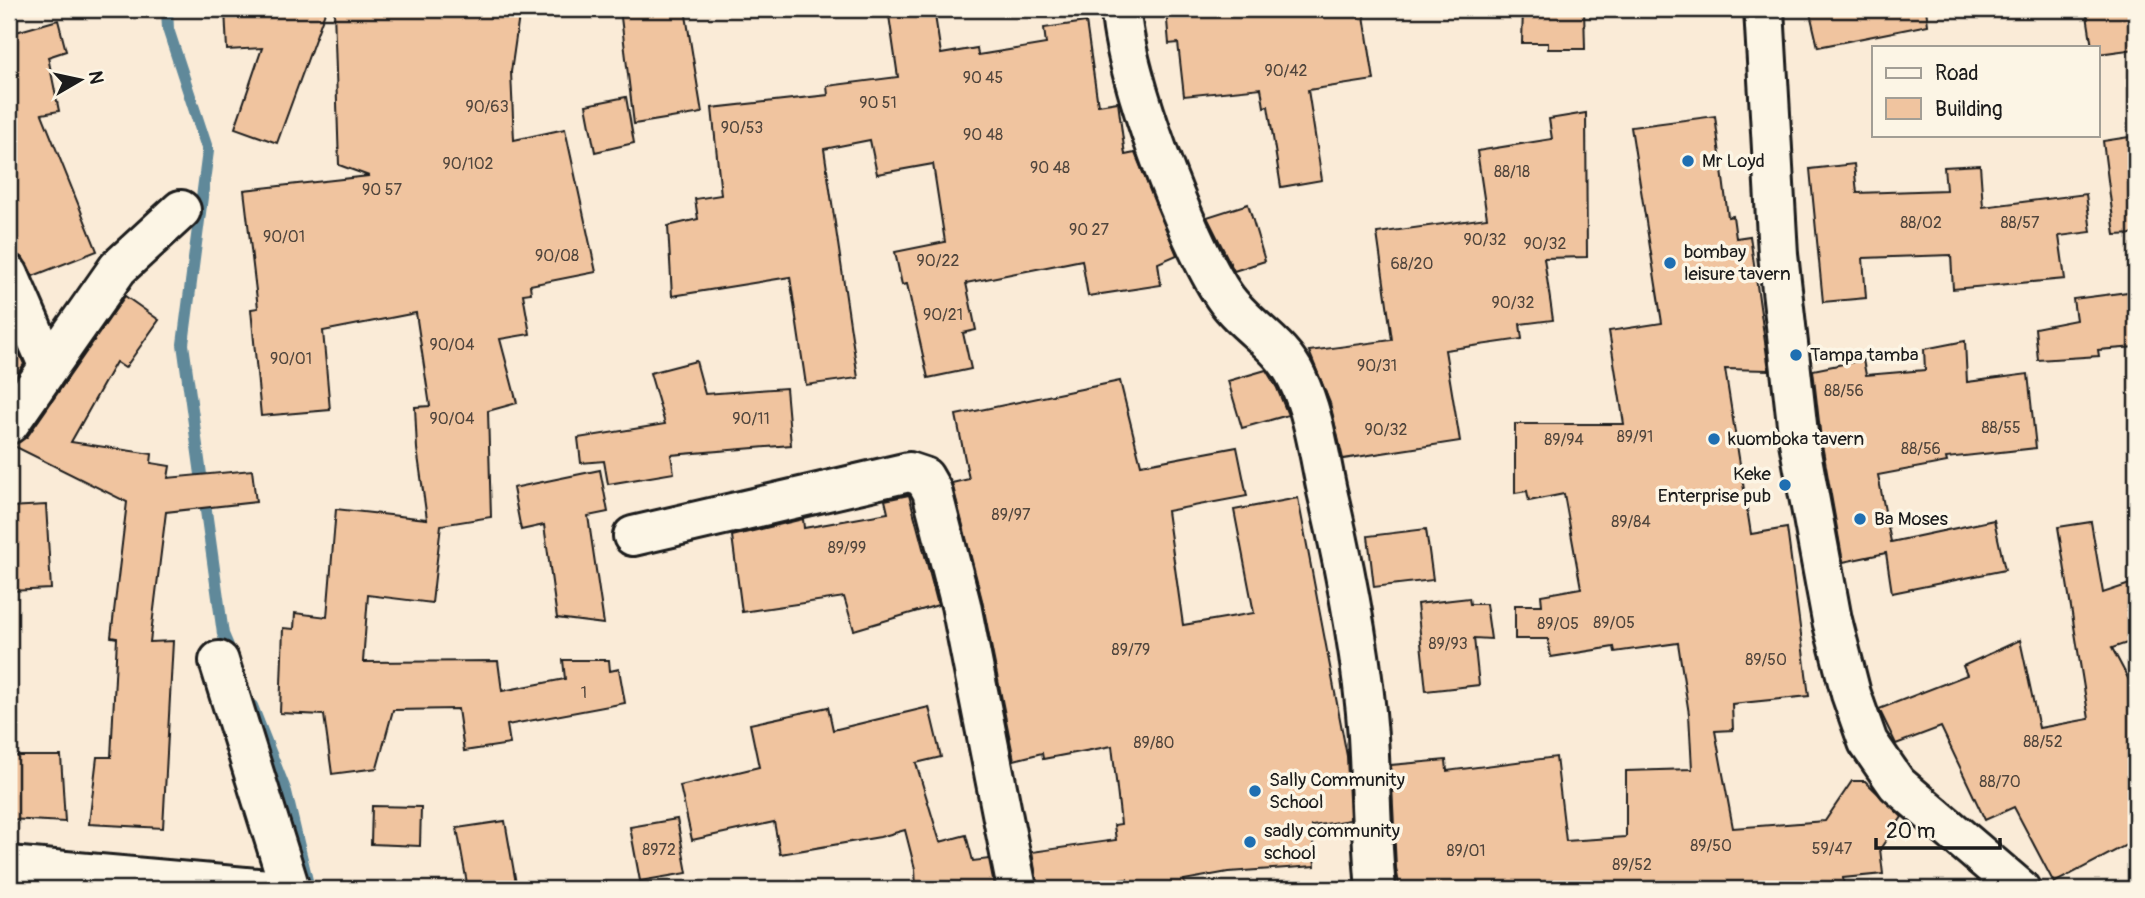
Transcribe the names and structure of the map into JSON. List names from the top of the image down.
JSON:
{
  "places": [
    "Mr Loyd",
    "bombay leisure tavern",
    "Tampa tamba",
    "kuomboka tavern",
    "Keke Enterprise pub",
    "Ba Moses",
    "Sally Community School",
    "sadly community school"
  ],
  "house_numbers": [
    "90/42",
    "90 45",
    "90 51",
    "90/63",
    "90/53",
    "90 48",
    "90/102",
    "90 48",
    "88/18",
    "90 57",
    "88/02",
    "88/57",
    "90 27",
    "90/01",
    "90/32",
    "90/32",
    "90/08",
    "90/22",
    "68/20",
    "90/32",
    "90/21",
    "90/04",
    "90/01",
    "90/31",
    "88/56",
    "90/04",
    "90/11",
    "88/55",
    "90/32",
    "89/91",
    "89/94",
    "88/56",
    "89/97",
    "89/84",
    "89/99",
    "89/05",
    "89/05",
    "89/93",
    "89/79",
    "89/50",
    "1",
    "88/52",
    "89/80",
    "88/70",
    "89/50",
    "59/47",
    "8972",
    "89/01",
    "89/52"
  ],
  "legend": ["Road", "Building"],
  "scale_bar": "20 m",
  "north": "right"
}
